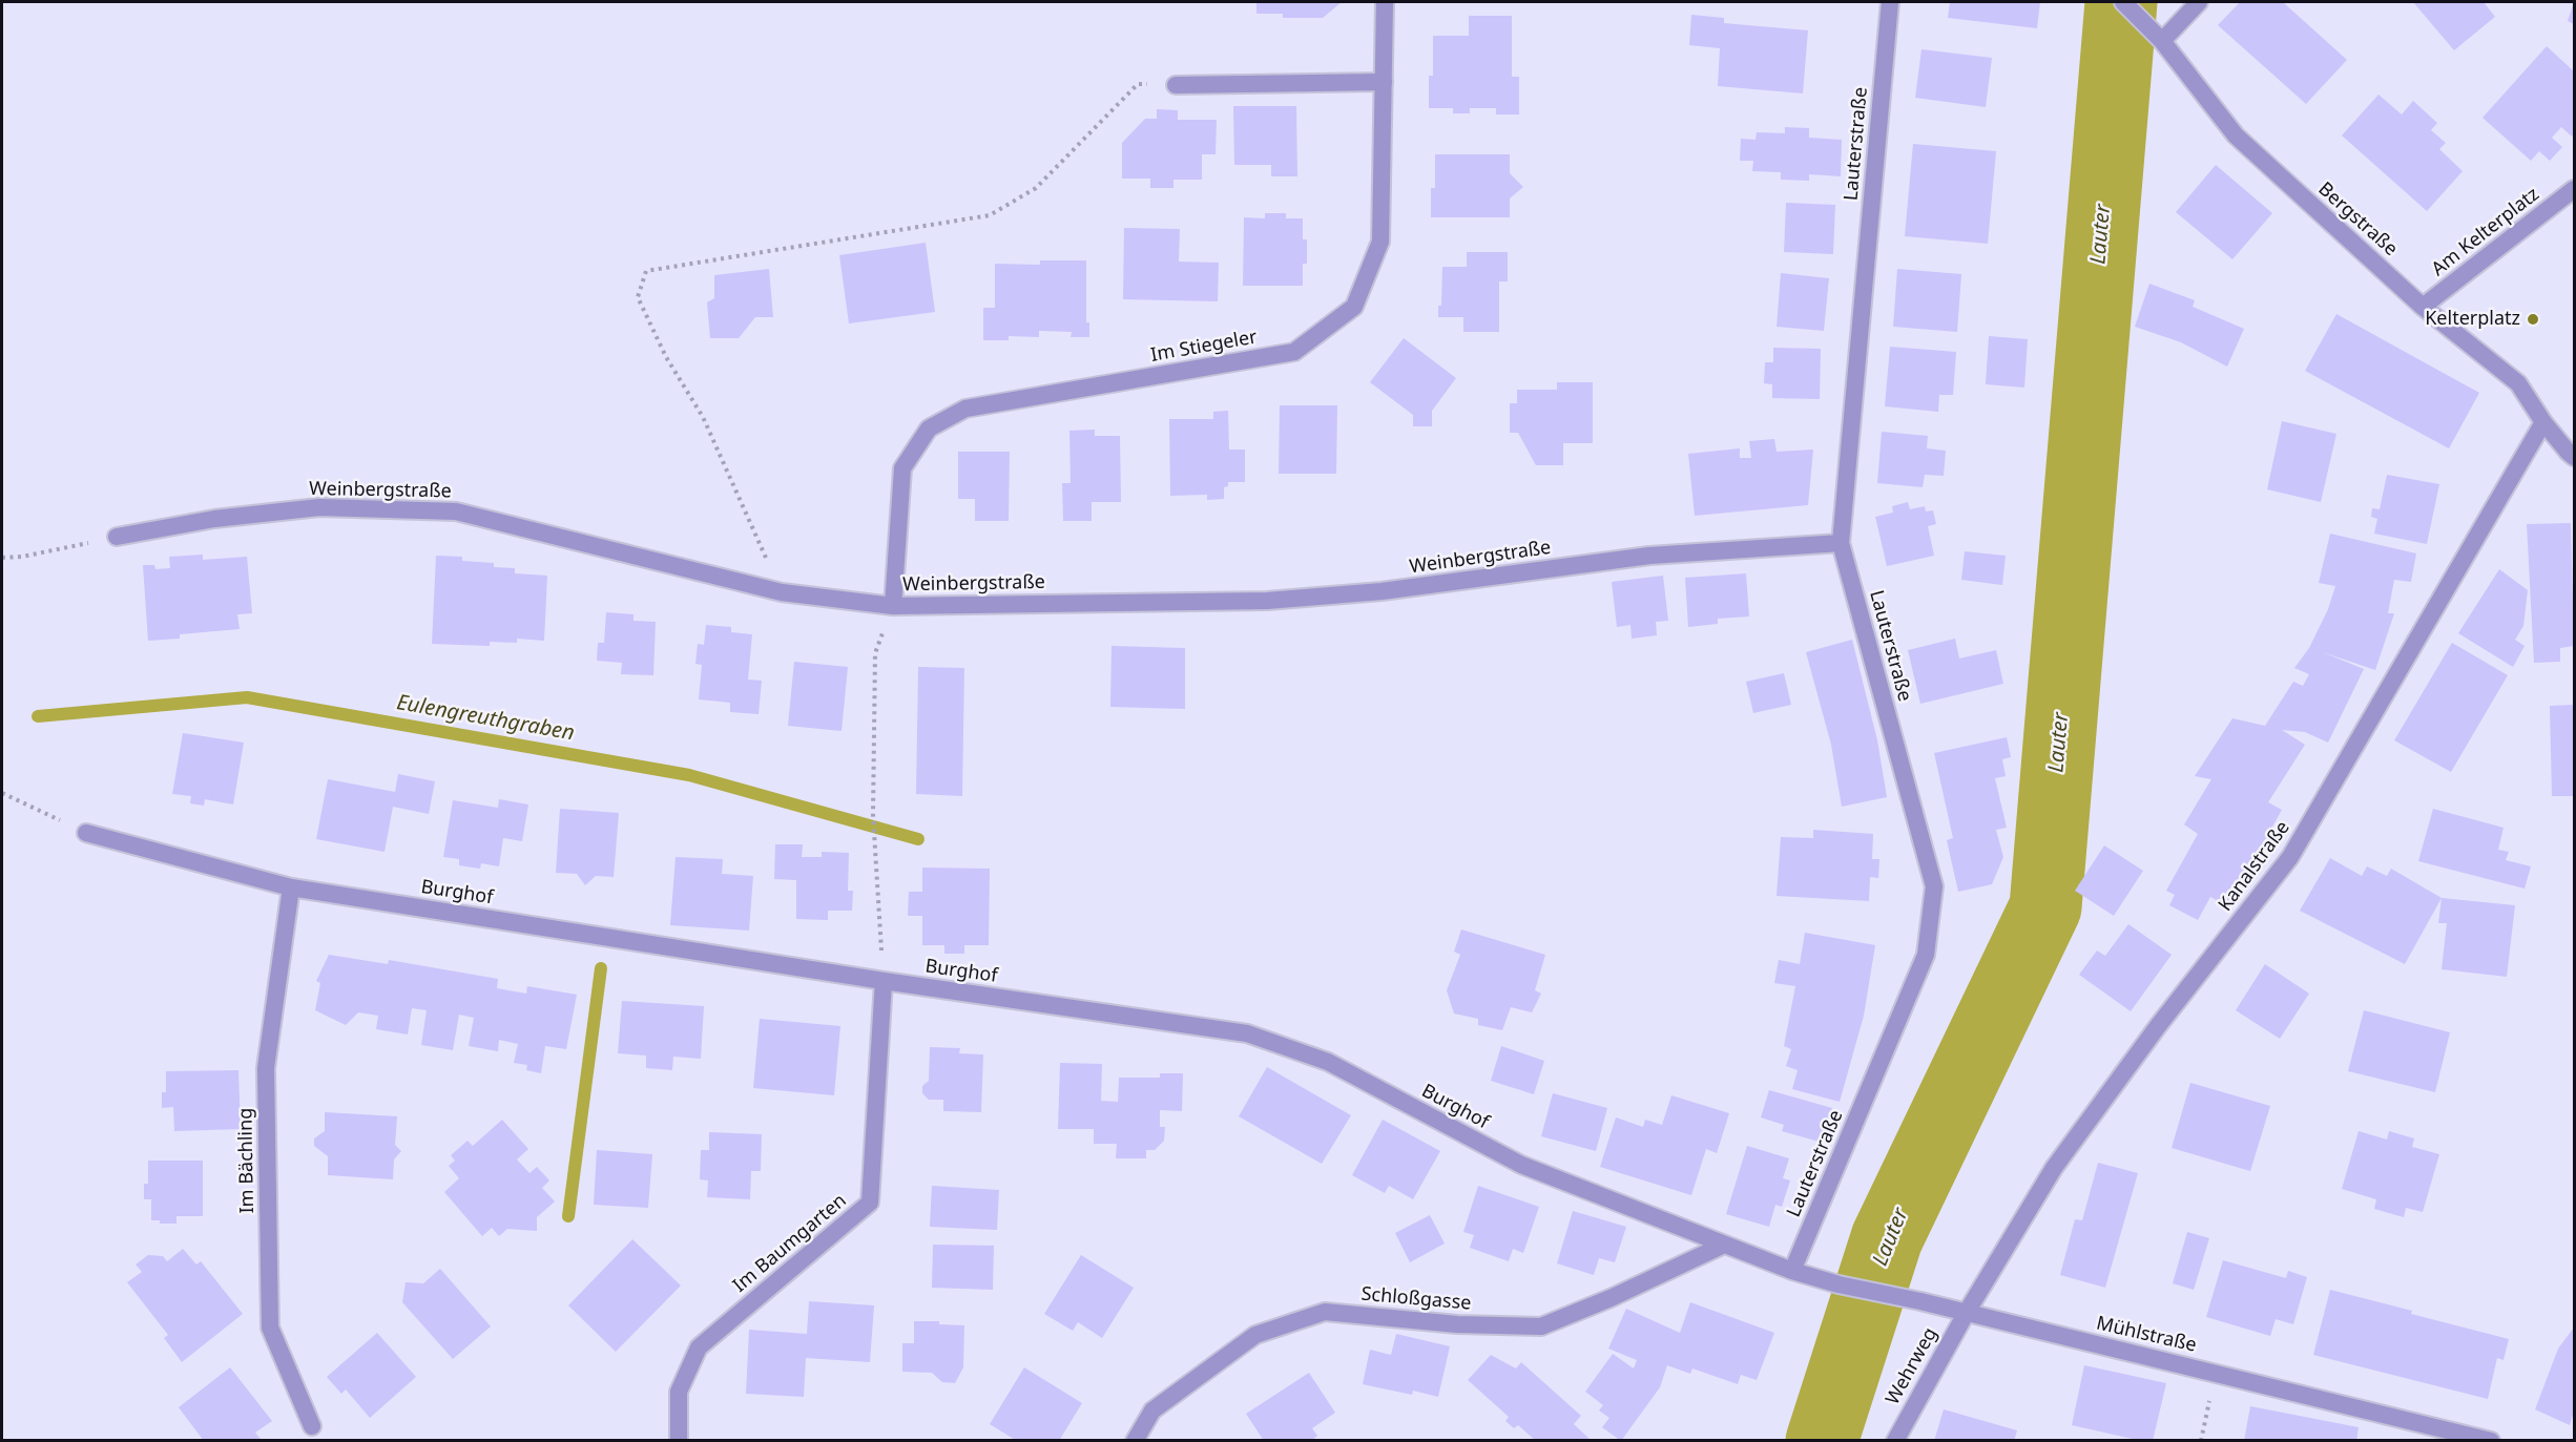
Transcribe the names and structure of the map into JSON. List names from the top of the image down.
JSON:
{
  "streets": {
    "street": [
      "Lauterstraße",
      "Bergstraße",
      "Am Kelterplatz",
      "Im Stiegeler",
      "Weinbergstraße",
      "Kanalstraße",
      "Burghof",
      "Im Bächling",
      "Im Baumgarten",
      "Schloßgasse",
      "Mühlstraße",
      "Wehrweg"
    ]
  },
  "crossings": [
    ["Lauterstraße", "Weinbergstraße"],
    ["Lauterstraße", "Burghof"],
    ["Lauterstraße", "Mühlstraße"],
    ["Bergstraße", "Am Kelterplatz"],
    ["Bergstraße", "Kanalstraße"],
    ["Im Stiegeler", "Weinbergstraße"],
    ["Kanalstraße", "Mühlstraße"],
    ["Kanalstraße", "Wehrweg"],
    ["Burghof", "Im Bächling"],
    ["Burghof", "Im Baumgarten"],
    ["Burghof", "Schloßgasse"],
    ["Burghof", "Mühlstraße"],
    ["Mühlstraße", "Wehrweg"]
  ],
  "water": ["Lauter", "Eulengreuthgraben"],
  "places": ["Kelterplatz"]
}
